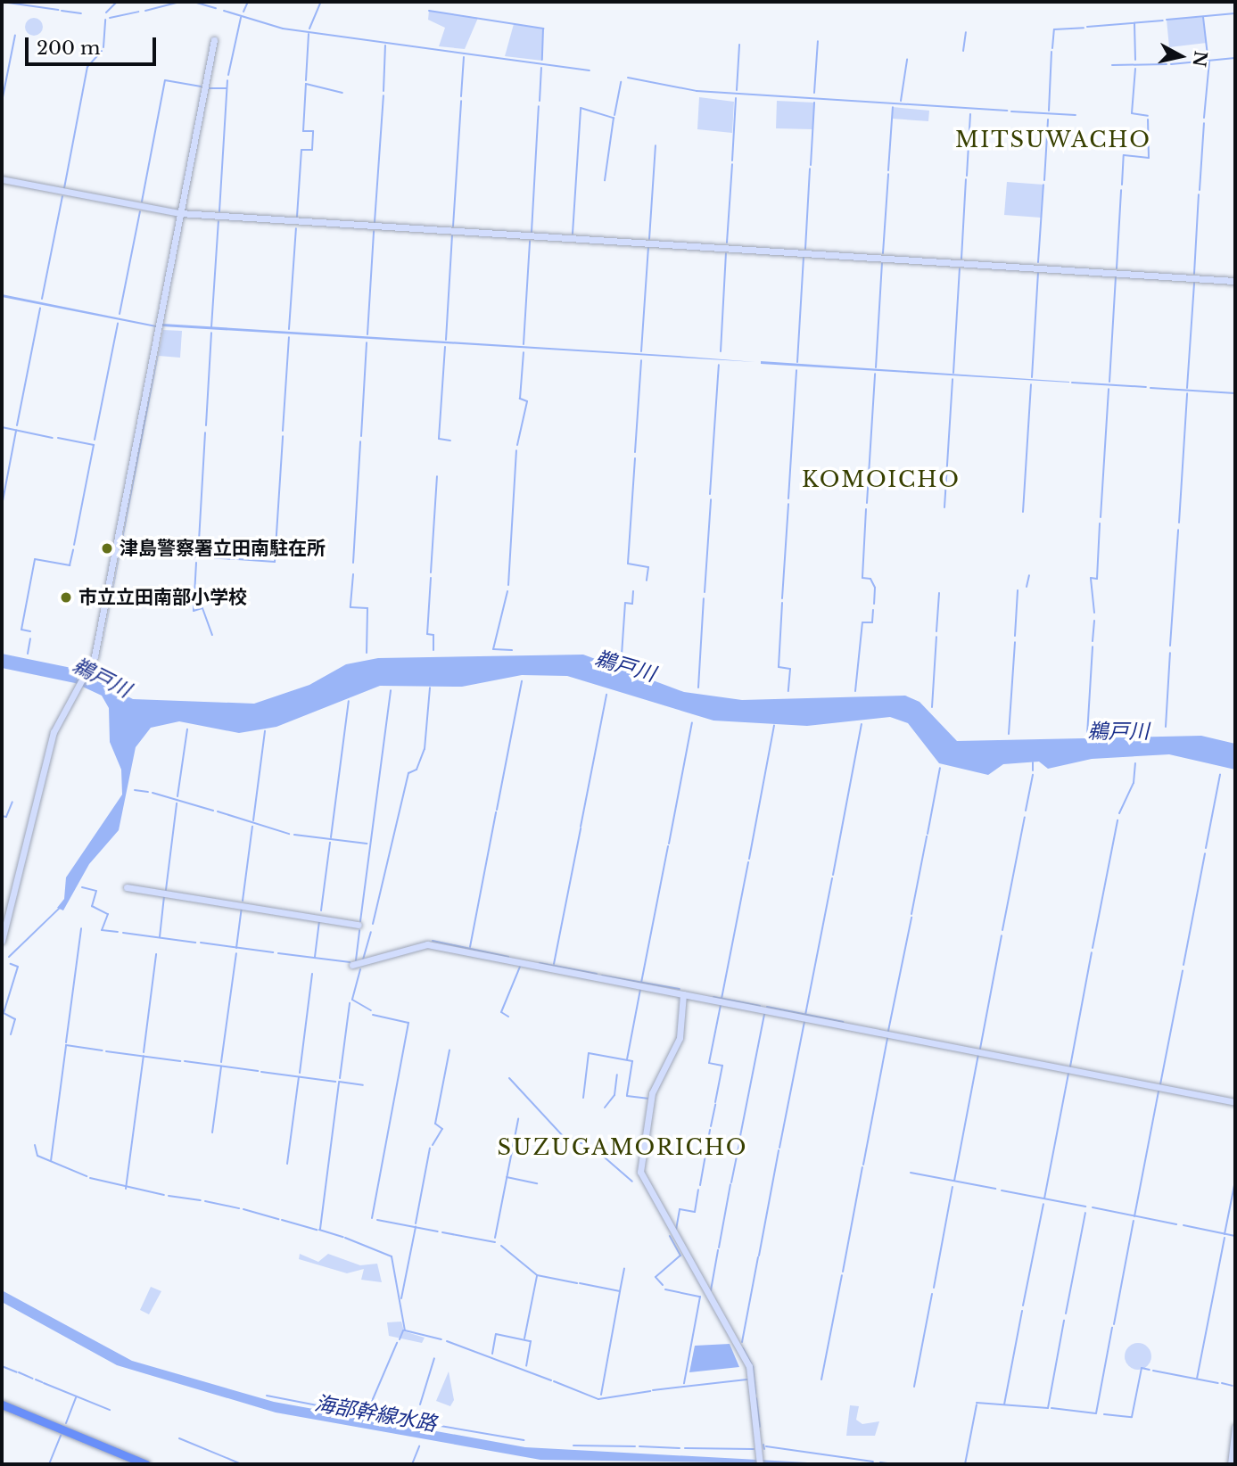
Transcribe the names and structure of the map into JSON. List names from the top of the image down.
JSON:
{
  "districts": ["MITSUWACHO", "KOMOICHO", "SUZUGAMORICHO"],
  "water": ["鵜戸川", "海部幹線水路"],
  "places": ["津島警察署立田南駐在所", "市立立田南部小学校"],
  "scale_bar": "200 m",
  "north": "right"
}
